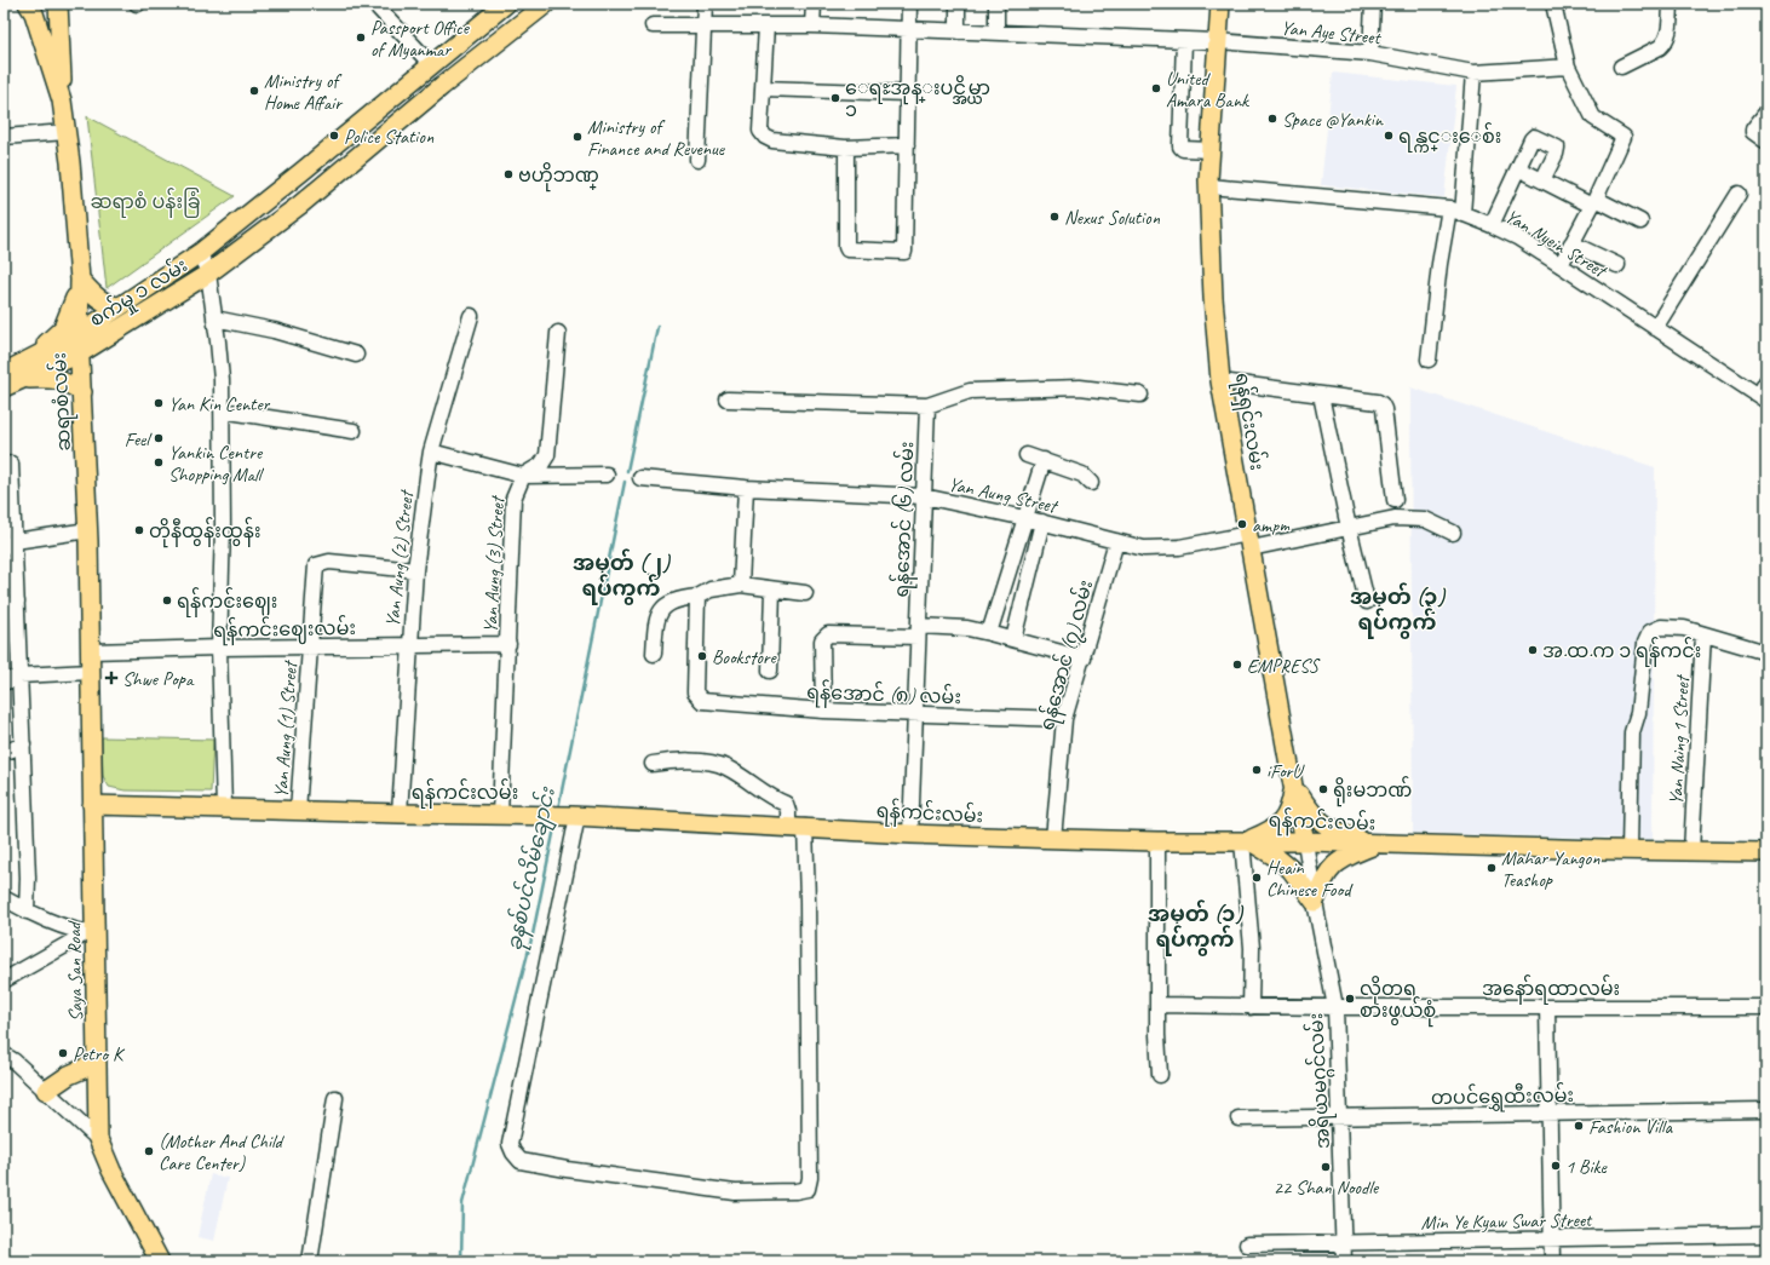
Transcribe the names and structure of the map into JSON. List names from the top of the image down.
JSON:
{
  "streets": {
    "main road": [
      "စက်မှု ၁ လမ်း",
      "ဆရာစံလမ်း",
      "ရန်ရှင်းလမ်း",
      "ရန်ကင်းလမ်း",
      "Saya San Road"
    ],
    "street": [
      "Yan Aye Street",
      "Yan Nyein Street",
      "Yan Aung Street",
      "ရန်အောင် (၆) လမ်း",
      "Yan Aung (2) Street",
      "Yan Aung (3) Street",
      "ရန်ကင်းဈေးလမ်း",
      "ရန်အောင် (၇) လမ်း",
      "ရန်အောင် (၈) လမ်း",
      "Yan Aung (1) Street",
      "Yan Naing 1 Street",
      "အနော်ရထာလမ်း",
      "အရိယမဂ္ဂင်လမ်း",
      "တပင်ရွှေထီးလမ်း",
      "Min Ye Kyaw Swar Street"
    ]
  },
  "crossings": [
    ["Yan Aye Street", "ရန်ရှင်းလမ်း"],
    ["Yan Nyein Street", "ရန်ရှင်းလမ်း"],
    ["စက်မှု ၁ လမ်း", "ဆရာစံလမ်း"],
    ["ဆရာစံလမ်း", "ရန်ကင်းဈေးလမ်း"],
    ["ဆရာစံလမ်း", "ရန်ကင်းလမ်း"],
    ["ဆရာစံလမ်း", "Saya San Road"],
    ["ရန်ရှင်းလမ်း", "Yan Aung Street"],
    ["ရန်ရှင်းလမ်း", "ရန်ကင်းလမ်း"],
    ["ရန်ရှင်းလမ်း", "အရိယမဂ္ဂင်လမ်း"],
    ["Yan Aung Street", "ရန်အောင် (၆) လမ်း"],
    ["Yan Aung Street", "ရန်အောင် (၇) လမ်း"],
    ["ရန်အောင် (၆) လမ်း", "ရန်အောင် (၈) လမ်း"],
    ["ရန်အောင် (၆) လမ်း", "ရန်ကင်းလမ်း"],
    ["Yan Aung (2) Street", "ရန်ကင်းဈေးလမ်း"],
    ["Yan Aung (2) Street", "Yan Aung (1) Street"],
    ["Yan Aung (2) Street", "ရန်ကင်းလမ်း"],
    ["Yan Aung (3) Street", "ရန်ကင်းဈေးလမ်း"],
    ["Yan Aung (3) Street", "ရန်ကင်းလမ်း"],
    ["ရန်ကင်းဈေးလမ်း", "Yan Aung (1) Street"],
    ["ရန်အောင် (၇) လမ်း", "ရန်အောင် (၈) လမ်း"],
    ["ရန်အောင် (၇) လမ်း", "ရန်ကင်းလမ်း"],
    ["Yan Aung (1) Street", "ရန်ကင်းလမ်း"],
    ["Yan Naing 1 Street", "ရန်ကင်းလမ်း"],
    ["ရန်ကင်းလမ်း", "Saya San Road"],
    ["ရန်ကင်းလမ်း", "အရိယမဂ္ဂင်လမ်း"],
    ["အနော်ရထာလမ်း", "အရိယမဂ္ဂင်လမ်း"],
    ["အရိယမဂ္ဂင်လမ်း", "တပင်ရွှေထီးလမ်း"],
    ["အရိယမဂ္ဂင်လမ်း", "Min Ye Kyaw Swar Street"]
  ],
  "districts": ["အမှတ် (၂) ရပ်ကွက်", "အမှတ် (၃) ရပ်ကွက်", "အမှတ် (၁) ရပ်ကွက်"],
  "water": ["ခုနစ်ပင်လိမ်ချောင်း"],
  "parks": ["ဆရာစံ ပန်းခြံ"],
  "places": {
    "other": [
      "Passport Office of Myanmar",
      "United Amara Bank",
      "Ministry of Home Affair",
      "ေရႊအုန္းပင္အိမ္ယာ ၁",
      "Space @Yankin",
      "Police Station",
      "ရန္ကင္းေစ်း",
      "Ministry of Finance and Revenue",
      "ဗဟိုဘဏ္",
      "Nexus Solution",
      "Yan Kin Center",
      "Feel",
      "Yankin Centre Shopping Mall",
      "ampm",
      "တိုနီထွန်းထွန်း",
      "ရန်ကင်းဈေး",
      "အ.ထ.က ၁ ရန်ကင်း",
      "Bookstore",
      "EMPRESS",
      "iForU",
      "ရိုးမဘဏ်",
      "Mahar Yangon Teashop",
      "Heain Chinese Food",
      "လိုတရ စားဖွယ်စုံ",
      "Petro K",
      "Fashion Villa",
      "(Mother And Child Care Center)",
      "1 Bike",
      "22 Shan Noodle"
    ],
    "health": ["Shwe Popa"]
  }
}
